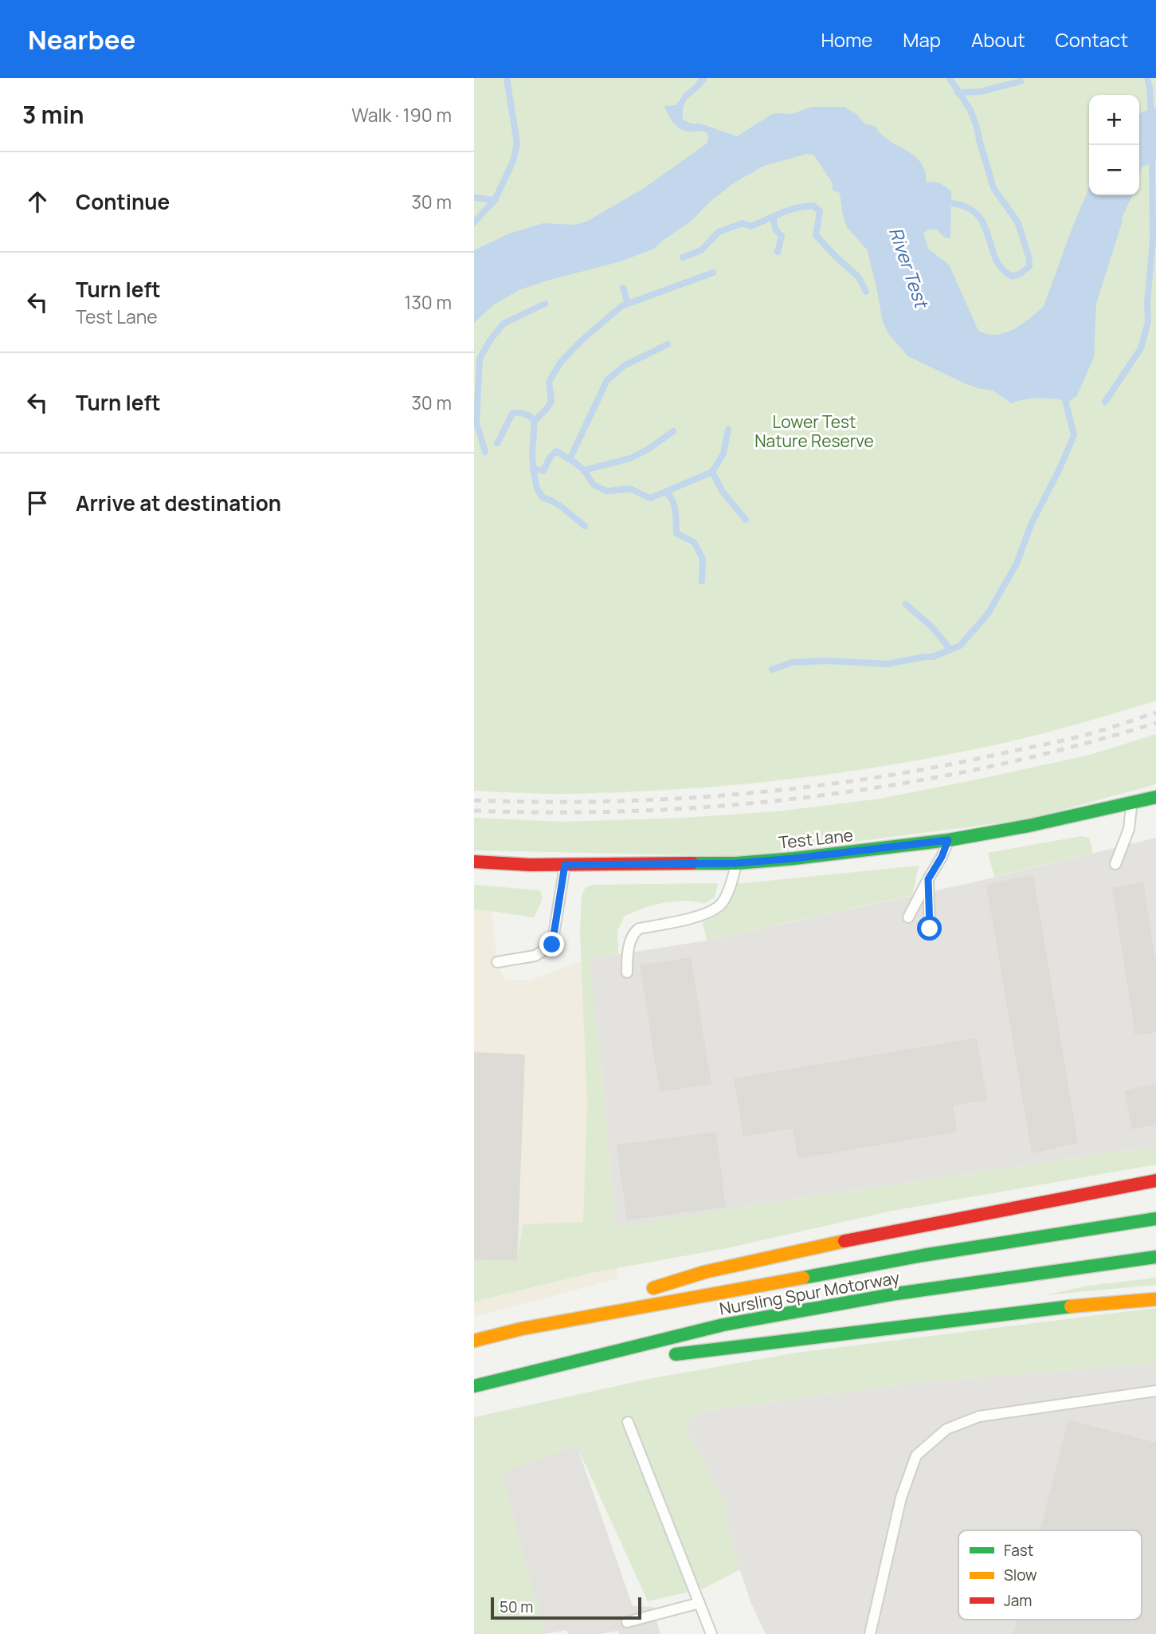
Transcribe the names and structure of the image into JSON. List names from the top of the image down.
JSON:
{
  "streets": {
    "main road": ["Test Lane", "Nursling Spur Motorway"]
  },
  "water": ["River Test"],
  "parks": ["Lower Test Nature Reserve"],
  "legend": ["Fast", "Slow", "Jam"],
  "scale_bar": "50 m",
  "page": {
    "header": "Nearbee",
    "nav": [
      "Home",
      "Map",
      "About",
      "Contact"
    ],
    "heading": ["3 min", "Walk · 190 m"],
    "map_buttons": ["+", "−"],
    "list": [
      ["Continue", "30 m"],
      ["Turn left", "Test Lane", "130 m"],
      ["Turn left", "30 m"],
      "Arrive at destination"
    ],
    "scale": "50 m"
  }
}
